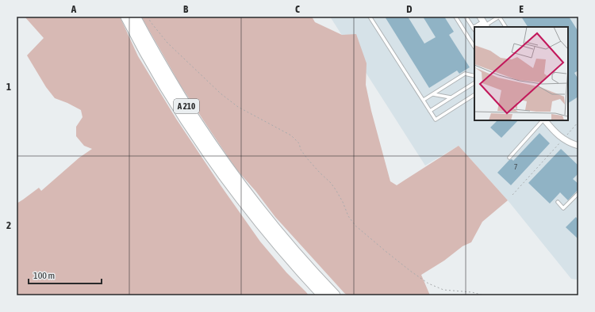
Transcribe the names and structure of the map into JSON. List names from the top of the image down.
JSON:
{
  "streets": {
    "highway": ["A 210"]
  },
  "house_numbers": ["7"],
  "scale_bar": "100 m",
  "grid": {
    "columns": [
      "A",
      "B",
      "C",
      "D",
      "E"
    ],
    "rows": ["1", "2"]
  }
}
